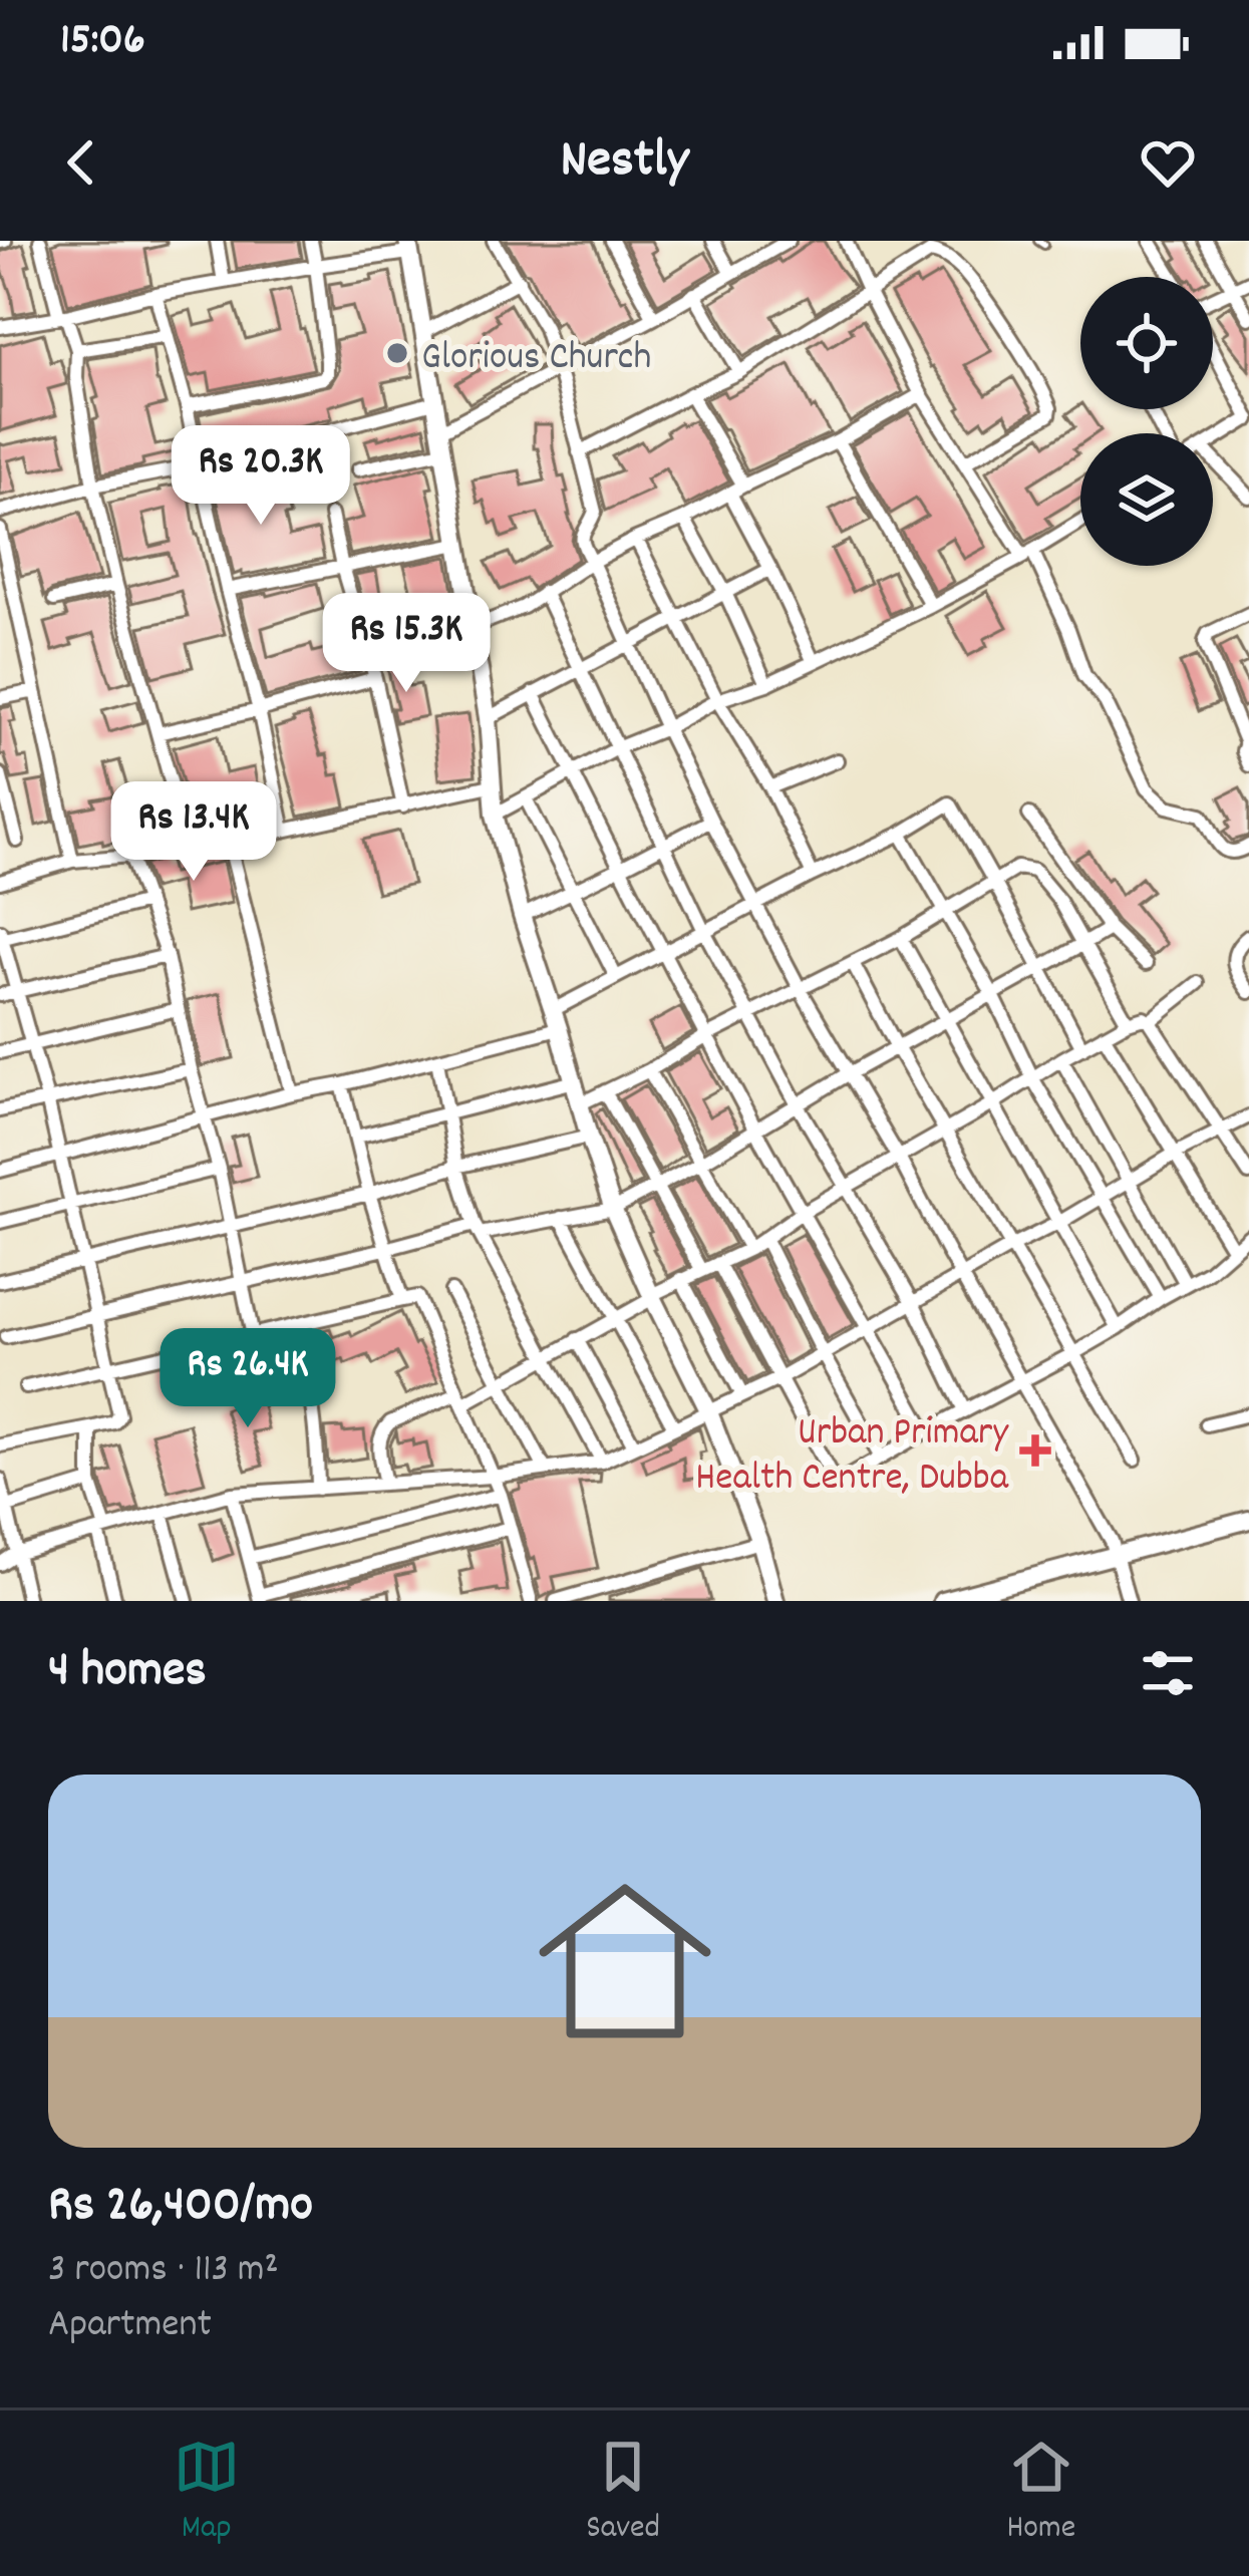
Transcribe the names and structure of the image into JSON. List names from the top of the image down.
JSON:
{
  "places": {
    "other": ["Glorious Church"],
    "health": ["Urban Primary Health Centre, Dubba"]
  },
  "page": {
    "status": "15:06",
    "header": "Nestly",
    "price": [
      "Rs 20.3K",
      "Rs 15.3K",
      "Rs 13.4K",
      "Rs 26.4K"
    ],
    "heading": "4 homes",
    "list": [
      {
        "name": "Rs 26,400/mo",
        "note": "3 rooms · 113 m² · Apartment"
      }
    ],
    "tabs": ["Map", "Saved", "Home"]
  }
}
